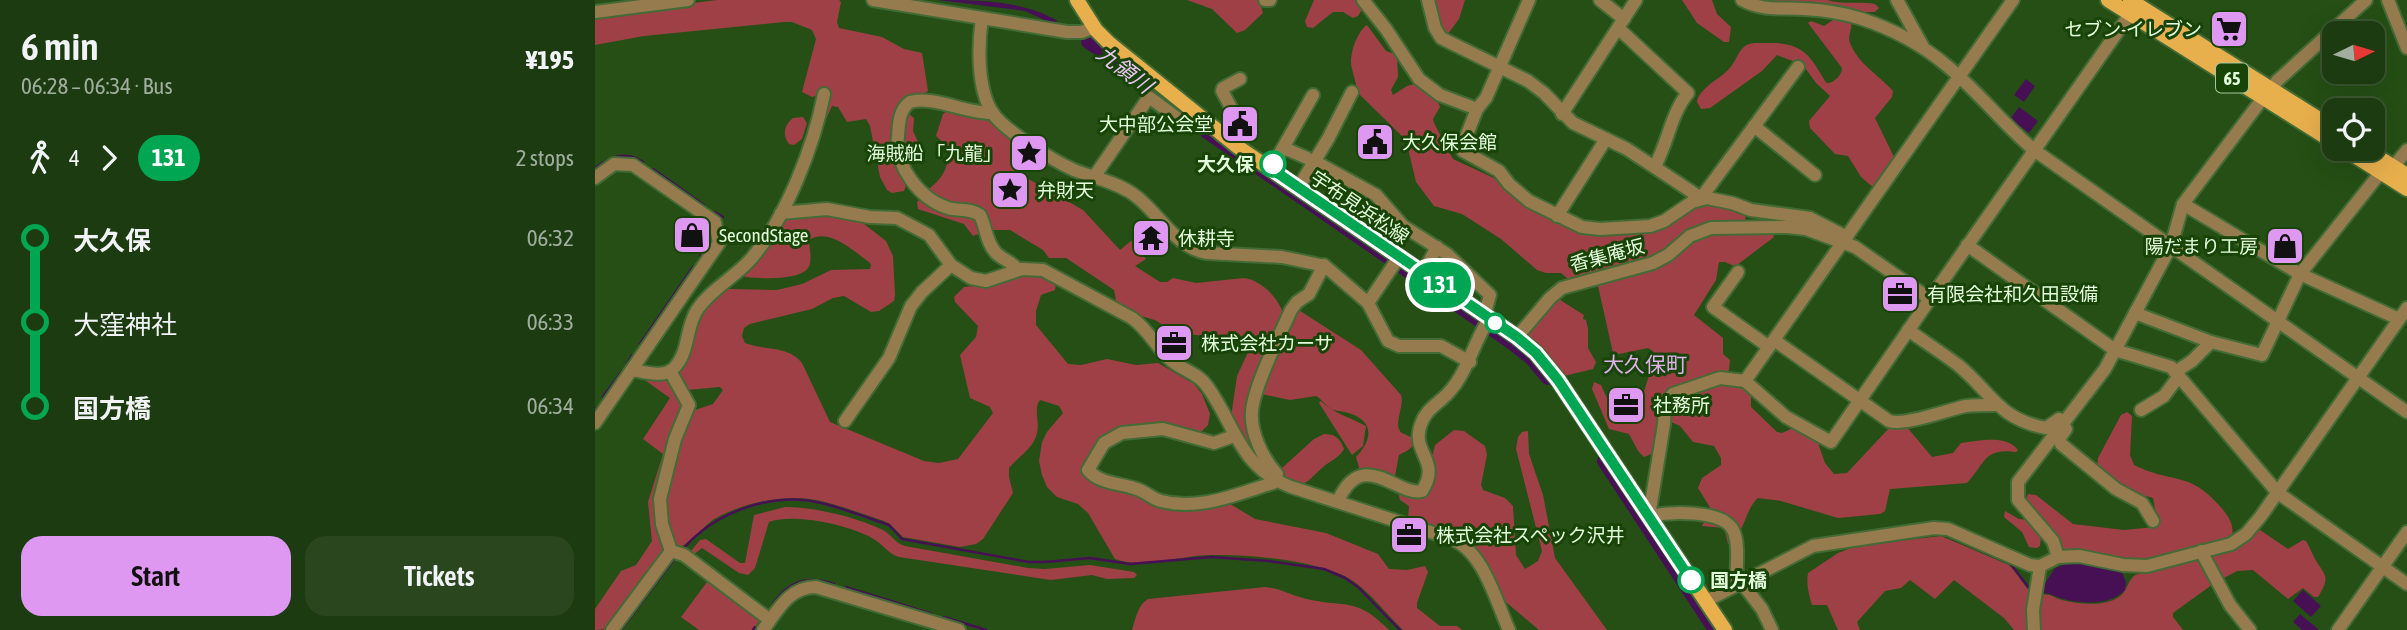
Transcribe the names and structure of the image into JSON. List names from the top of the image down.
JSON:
{
  "streets": {
    "main road": ["65", "宇布見浜松線"],
    "street": ["香集庵坂"]
  },
  "crossings": [
    ["宇布見浜松線", "香集庵坂"]
  ],
  "districts": ["大久保町"],
  "water": ["九領川"],
  "places": {
    "supermarket": ["セブン-イレブン"],
    "public building": ["大中部公会堂", "大久保会館"],
    "place": ["海賊船 「九龍」", "弁財天"],
    "other": ["大久保", "国方橋"],
    "shop": ["SecondStage", "陽だまり工房"],
    "temple": ["休耕寺"],
    "office": [
      "有限会社和久田設備",
      "株式会社カーサ",
      "社務所",
      "株式会社スペック沢井"
    ]
  },
  "lines": ["bus line 131"],
  "north": "right",
  "page": {
    "heading": ["6 min", "06:28 – 06:34 · Bus", "¥195"],
    "on_map": "131",
    "legs": ["4", "131", "2 stops"],
    "list": [
      {
        "name": "大久保",
        "value": "06:32"
      },
      {
        "name": "大窪神社",
        "value": "06:33"
      },
      {
        "name": "国方橋",
        "value": "06:34"
      }
    ],
    "buttons": ["Start", "Tickets"]
  }
}
